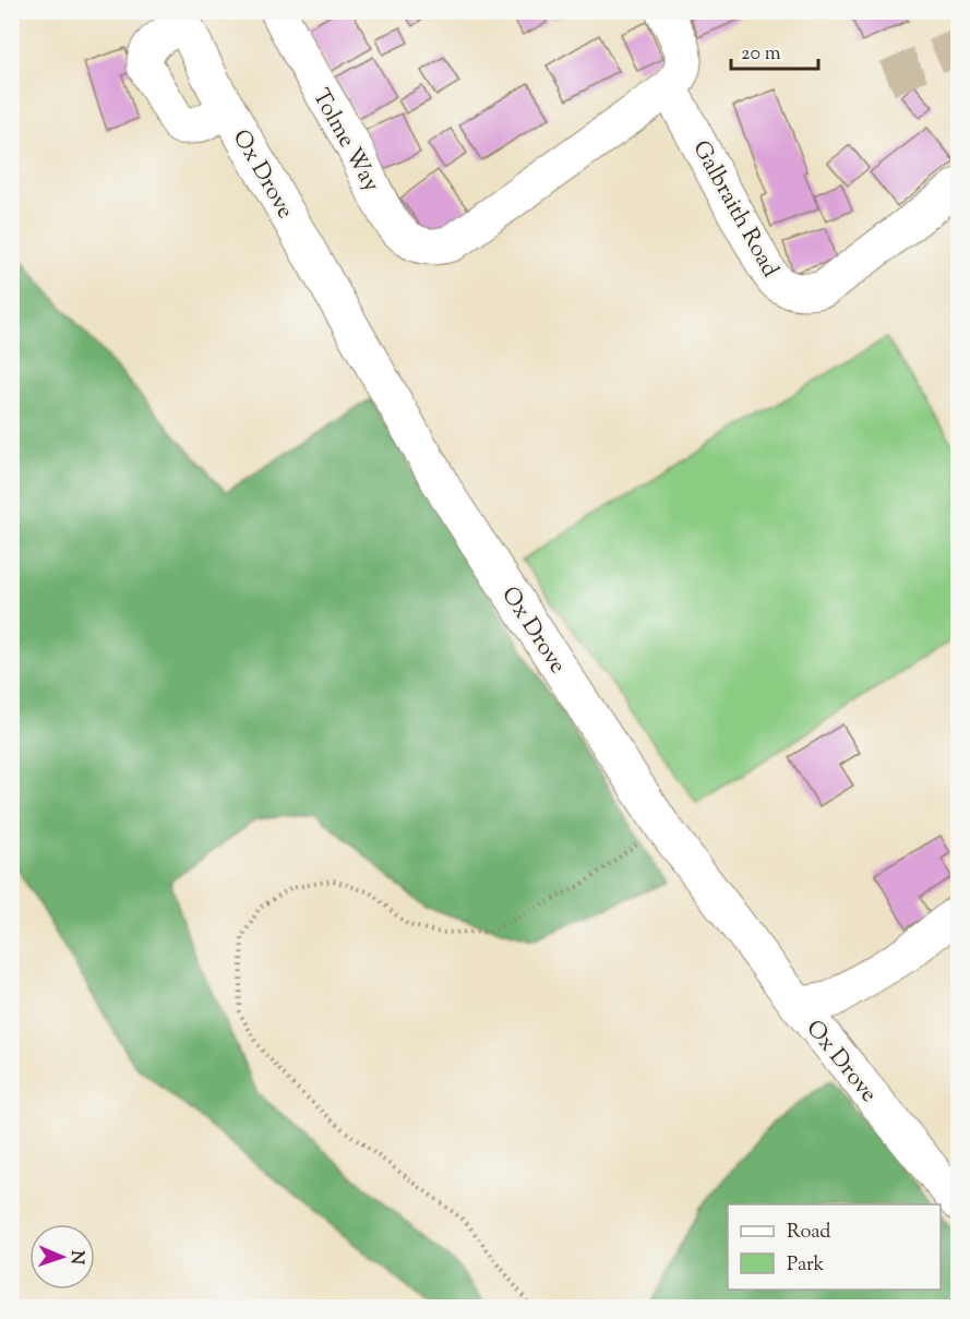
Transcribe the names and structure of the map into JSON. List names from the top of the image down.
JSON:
{
  "streets": {
    "street": ["Tolme Way", "Ox Drove", "Galbraith Road"]
  },
  "crossings": [
    ["Tolme Way", "Galbraith Road"]
  ],
  "legend": ["Road", "Park"],
  "scale_bar": "20 m",
  "north": "right"
}
